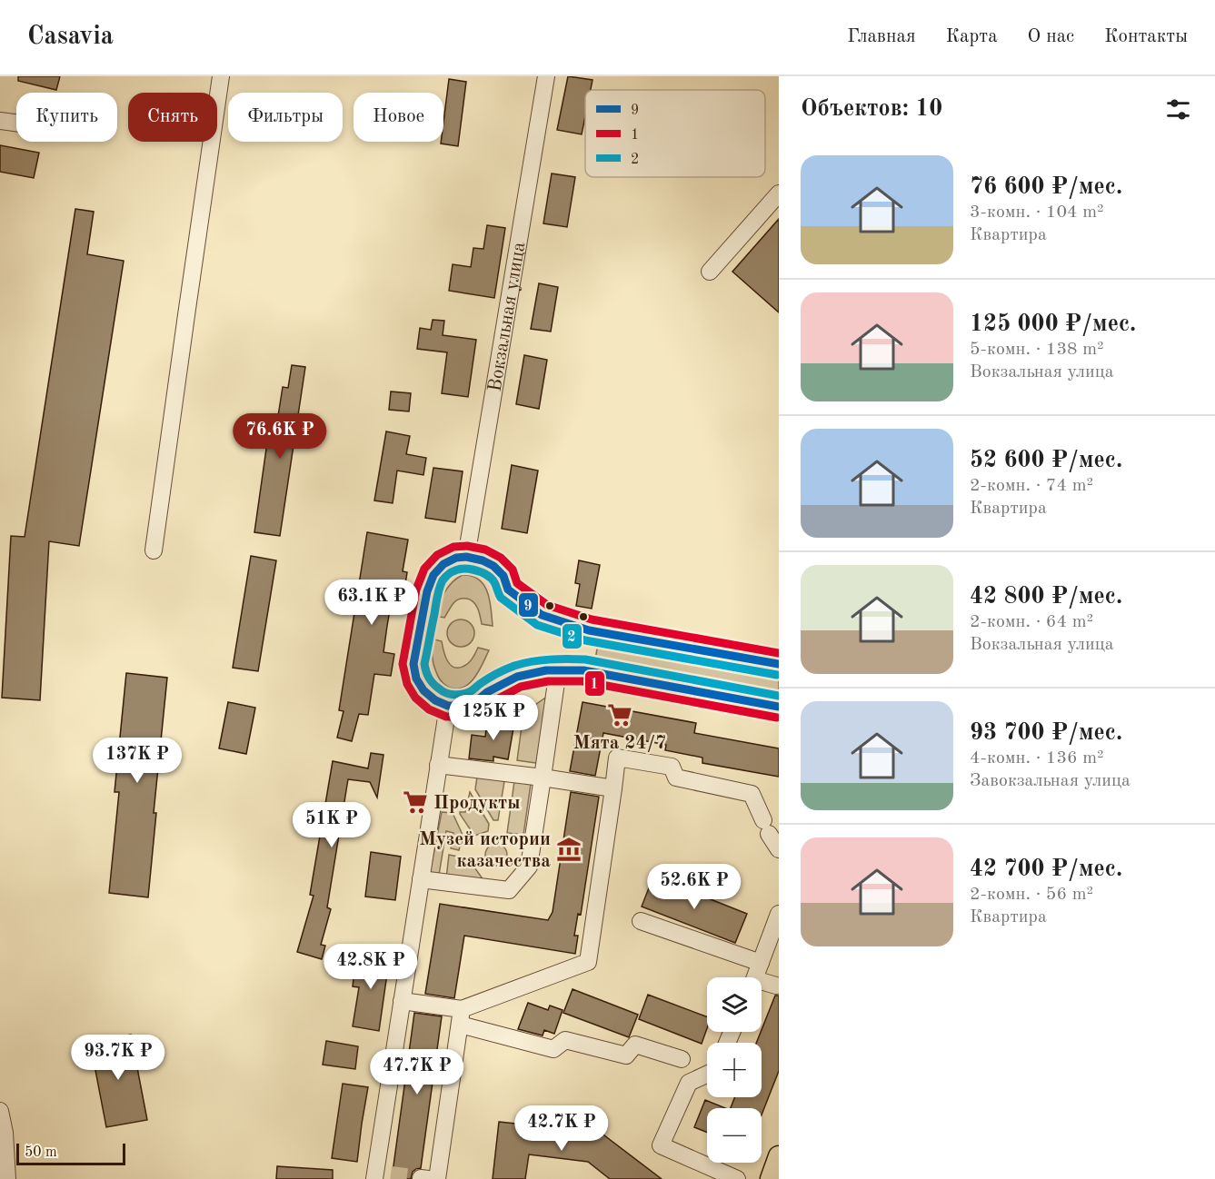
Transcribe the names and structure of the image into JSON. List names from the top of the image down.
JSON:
{
  "streets": {
    "street": ["Вокзальная улица"]
  },
  "places": {
    "supermarket": ["Мята 24/7", "Продукты"],
    "museum": ["Музей истории казачества"]
  },
  "lines": ["transit line 1", "transit line 9", "transit line 2"],
  "legend": ["9", "1", "2"],
  "scale_bar": "50 m",
  "page": {
    "header": "Casavia",
    "nav": [
      "Главная",
      "Карта",
      "О нас",
      "Контакты"
    ],
    "heading": "Объектов: 10",
    "chip": [
      "Купить",
      "Снять",
      "Фильтры",
      "Новое"
    ],
    "list": [
      {
        "name": "76 600 ₽/мес.",
        "note": "3-комн. · 104 m² · Квартира"
      },
      {
        "name": "125 000 ₽/мес.",
        "note": "5-комн. · 138 m² · Вокзальная улица"
      },
      {
        "name": "52 600 ₽/мес.",
        "note": "2-комн. · 74 m² · Квартира"
      },
      {
        "name": "42 800 ₽/мес.",
        "note": "2-комн. · 64 m² · Вокзальная улица"
      },
      {
        "name": "93 700 ₽/мес.",
        "note": "4-комн. · 136 m² · Завокзальная улица"
      },
      {
        "name": "42 700 ₽/мес.",
        "note": "2-комн. · 56 m² · Квартира"
      }
    ],
    "price": [
      "76.6K ₽",
      "63.1K ₽",
      "125K ₽",
      "137K ₽",
      "51K ₽",
      "52.6K ₽",
      "42.8K ₽",
      "93.7K ₽",
      "47.7K ₽",
      "42.7K ₽"
    ],
    "map_buttons": ["+", "−"],
    "scale": "50 m"
  }
}
